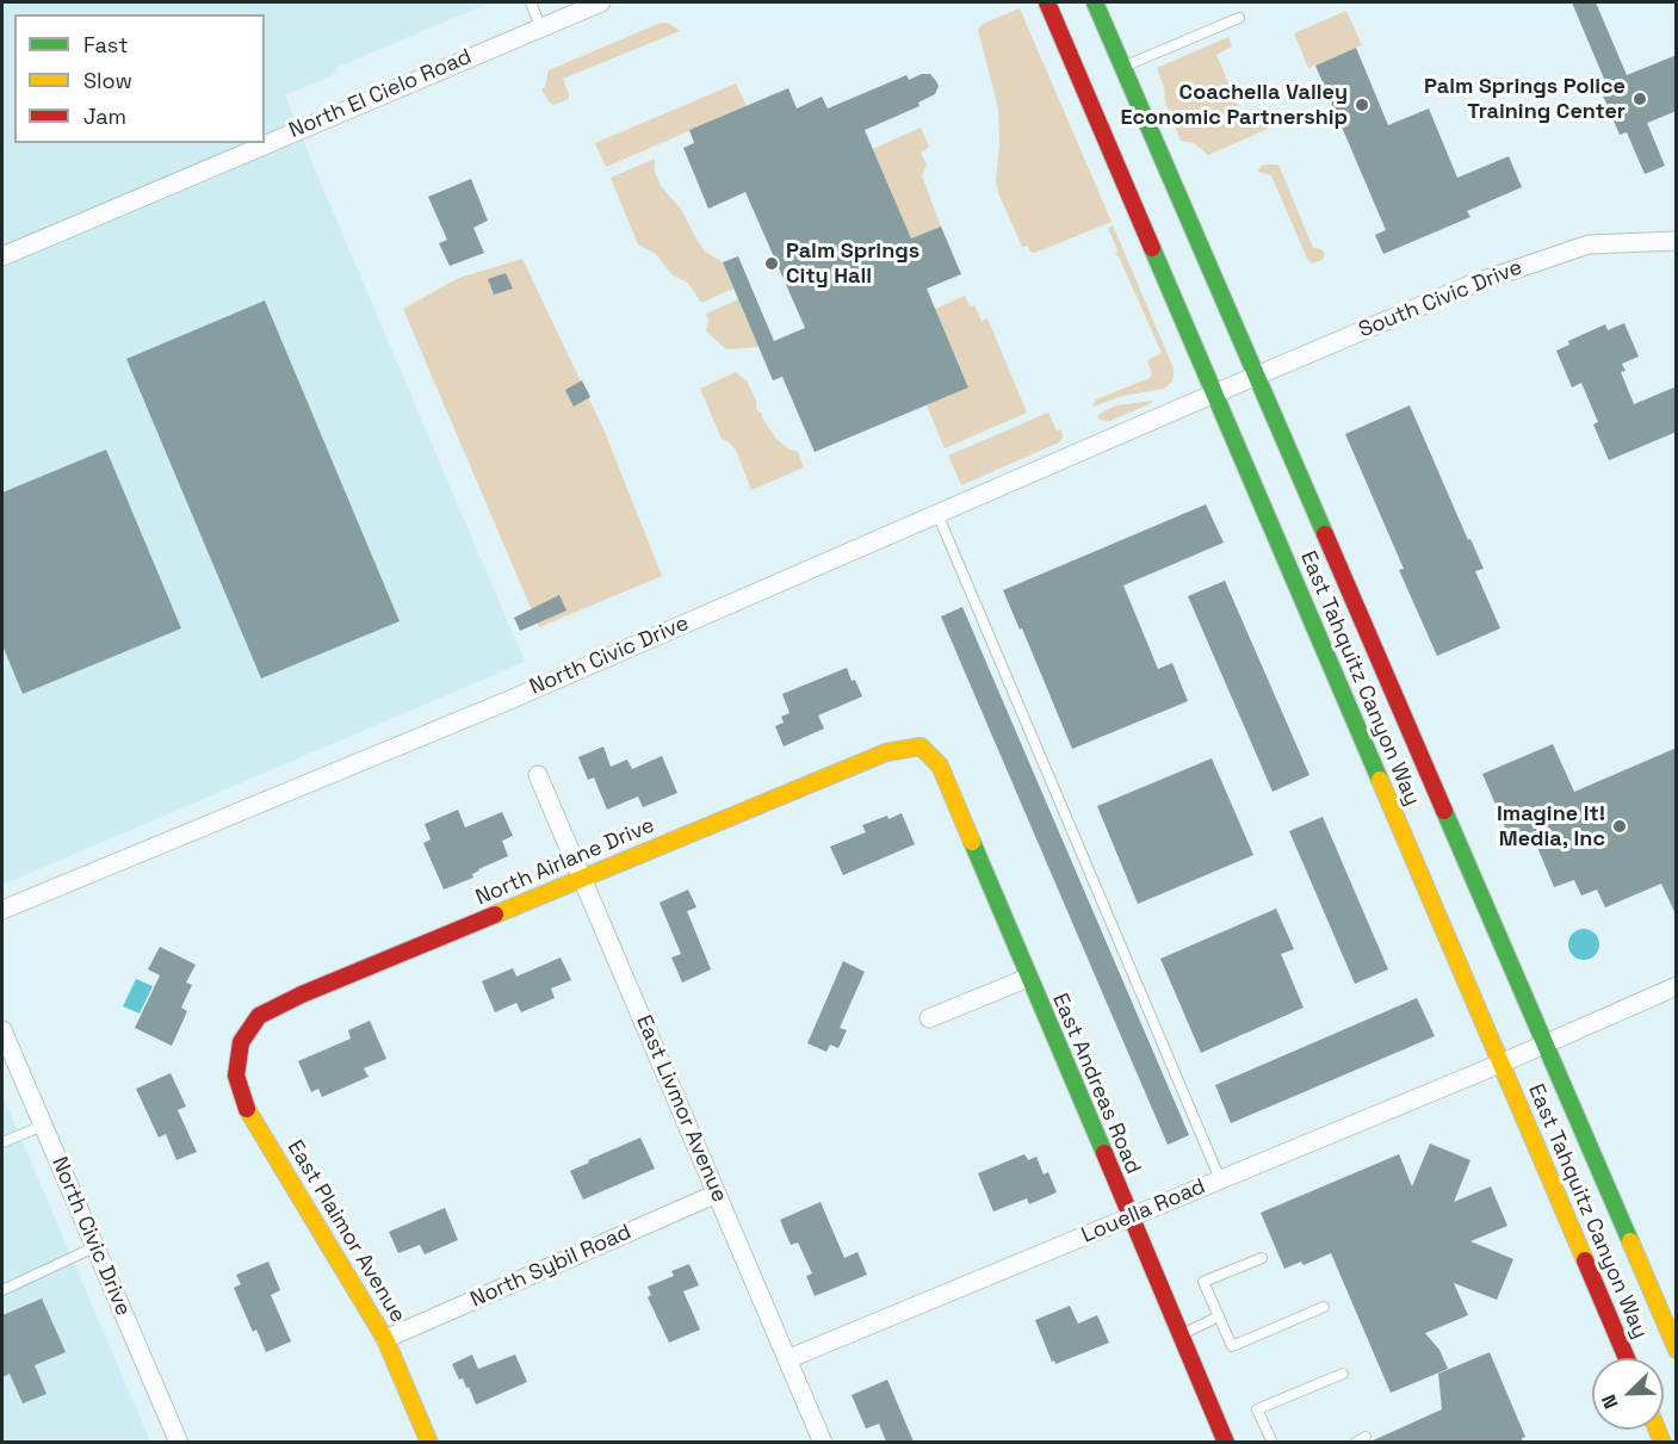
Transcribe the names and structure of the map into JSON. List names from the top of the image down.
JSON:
{
  "streets": {
    "main road": [
      "East Tahquitz Canyon Way",
      "North Airlane Drive",
      "East Andreas Road",
      "East Plaimor Avenue"
    ],
    "street": [
      "North El Cielo Road",
      "South Civic Drive",
      "North Civic Drive",
      "East Livmor Avenue",
      "Louella Road",
      "North Sybil Road"
    ]
  },
  "crossings": [
    ["South Civic Drive", "North Civic Drive"],
    ["South Civic Drive", "East Tahquitz Canyon Way"],
    ["North Civic Drive", "East Tahquitz Canyon Way"],
    ["East Tahquitz Canyon Way", "Louella Road"],
    ["North Airlane Drive", "East Andreas Road"],
    ["North Airlane Drive", "East Livmor Avenue"],
    ["North Airlane Drive", "East Plaimor Avenue"],
    ["East Andreas Road", "Louella Road"],
    ["East Livmor Avenue", "Louella Road"],
    ["East Livmor Avenue", "North Sybil Road"],
    ["East Plaimor Avenue", "North Sybil Road"]
  ],
  "places": [
    "Palm Springs Police Training Center",
    "Coachella Valley Economic Partnership",
    "Palm Springs City Hall",
    "Imagine It! Media, Inc"
  ],
  "legend": ["Fast", "Slow", "Jam"],
  "north": "bottom left"
}
